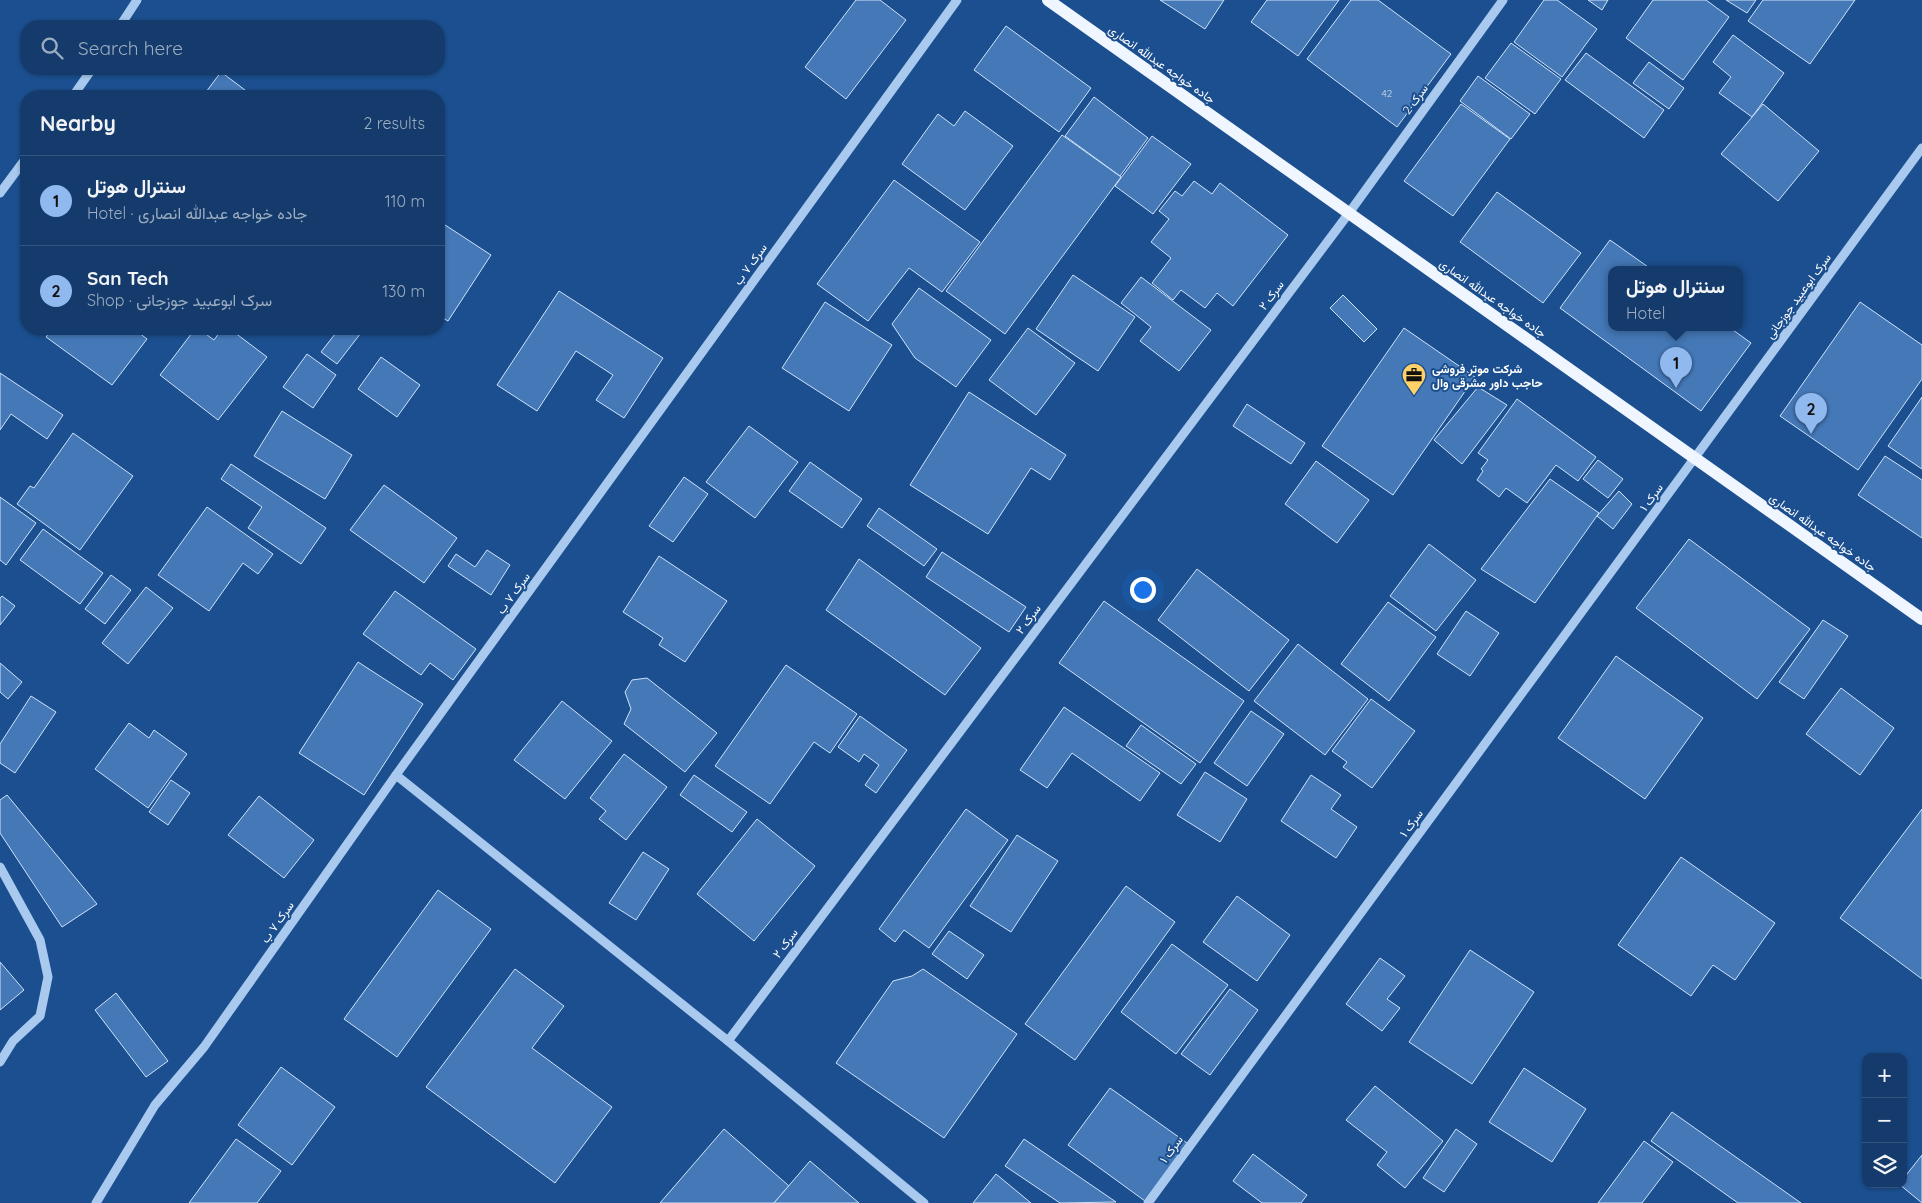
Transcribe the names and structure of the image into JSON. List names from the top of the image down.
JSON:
{
  "streets": {
    "main road": ["جاده خواجه عبدالله انصاری"],
    "street": [
      "سرک 2",
      "سرک ۷ ب",
      "سرک ۲",
      "سرک ابوعبید جوزجانی",
      "سرک ۱"
    ]
  },
  "crossings": [
    ["جاده خواجه عبدالله انصاری", "سرک 2"],
    ["جاده خواجه عبدالله انصاری", "سرک ۲"],
    ["جاده خواجه عبدالله انصاری", "سرک ابوعبید جوزجانی"],
    ["جاده خواجه عبدالله انصاری", "سرک ۱"],
    ["سرک 2", "سرک ۲"],
    ["سرک ابوعبید جوزجانی", "سرک ۱"]
  ],
  "places": {
    "office": ["شرکت موتر فروشی حاجب داور مشرقی وال"]
  },
  "house_numbers": ["42"],
  "page": {
    "search": "Search here",
    "heading": ["Nearby", "2 results"],
    "list": [
      {
        "mark": "1",
        "name": "سنترال هوتل",
        "note": "Hotel · جاده خواجه عبدالله انصاری",
        "value": "110 m"
      },
      {
        "mark": "2",
        "name": "San Tech",
        "note": "Shop · سرک ابوعبید جوزجانی",
        "value": "130 m"
      }
    ],
    "popup": ["سنترال هوتل", "Hotel"],
    "pins": ["1", "2"],
    "map_buttons": ["+", "−"]
  }
}
